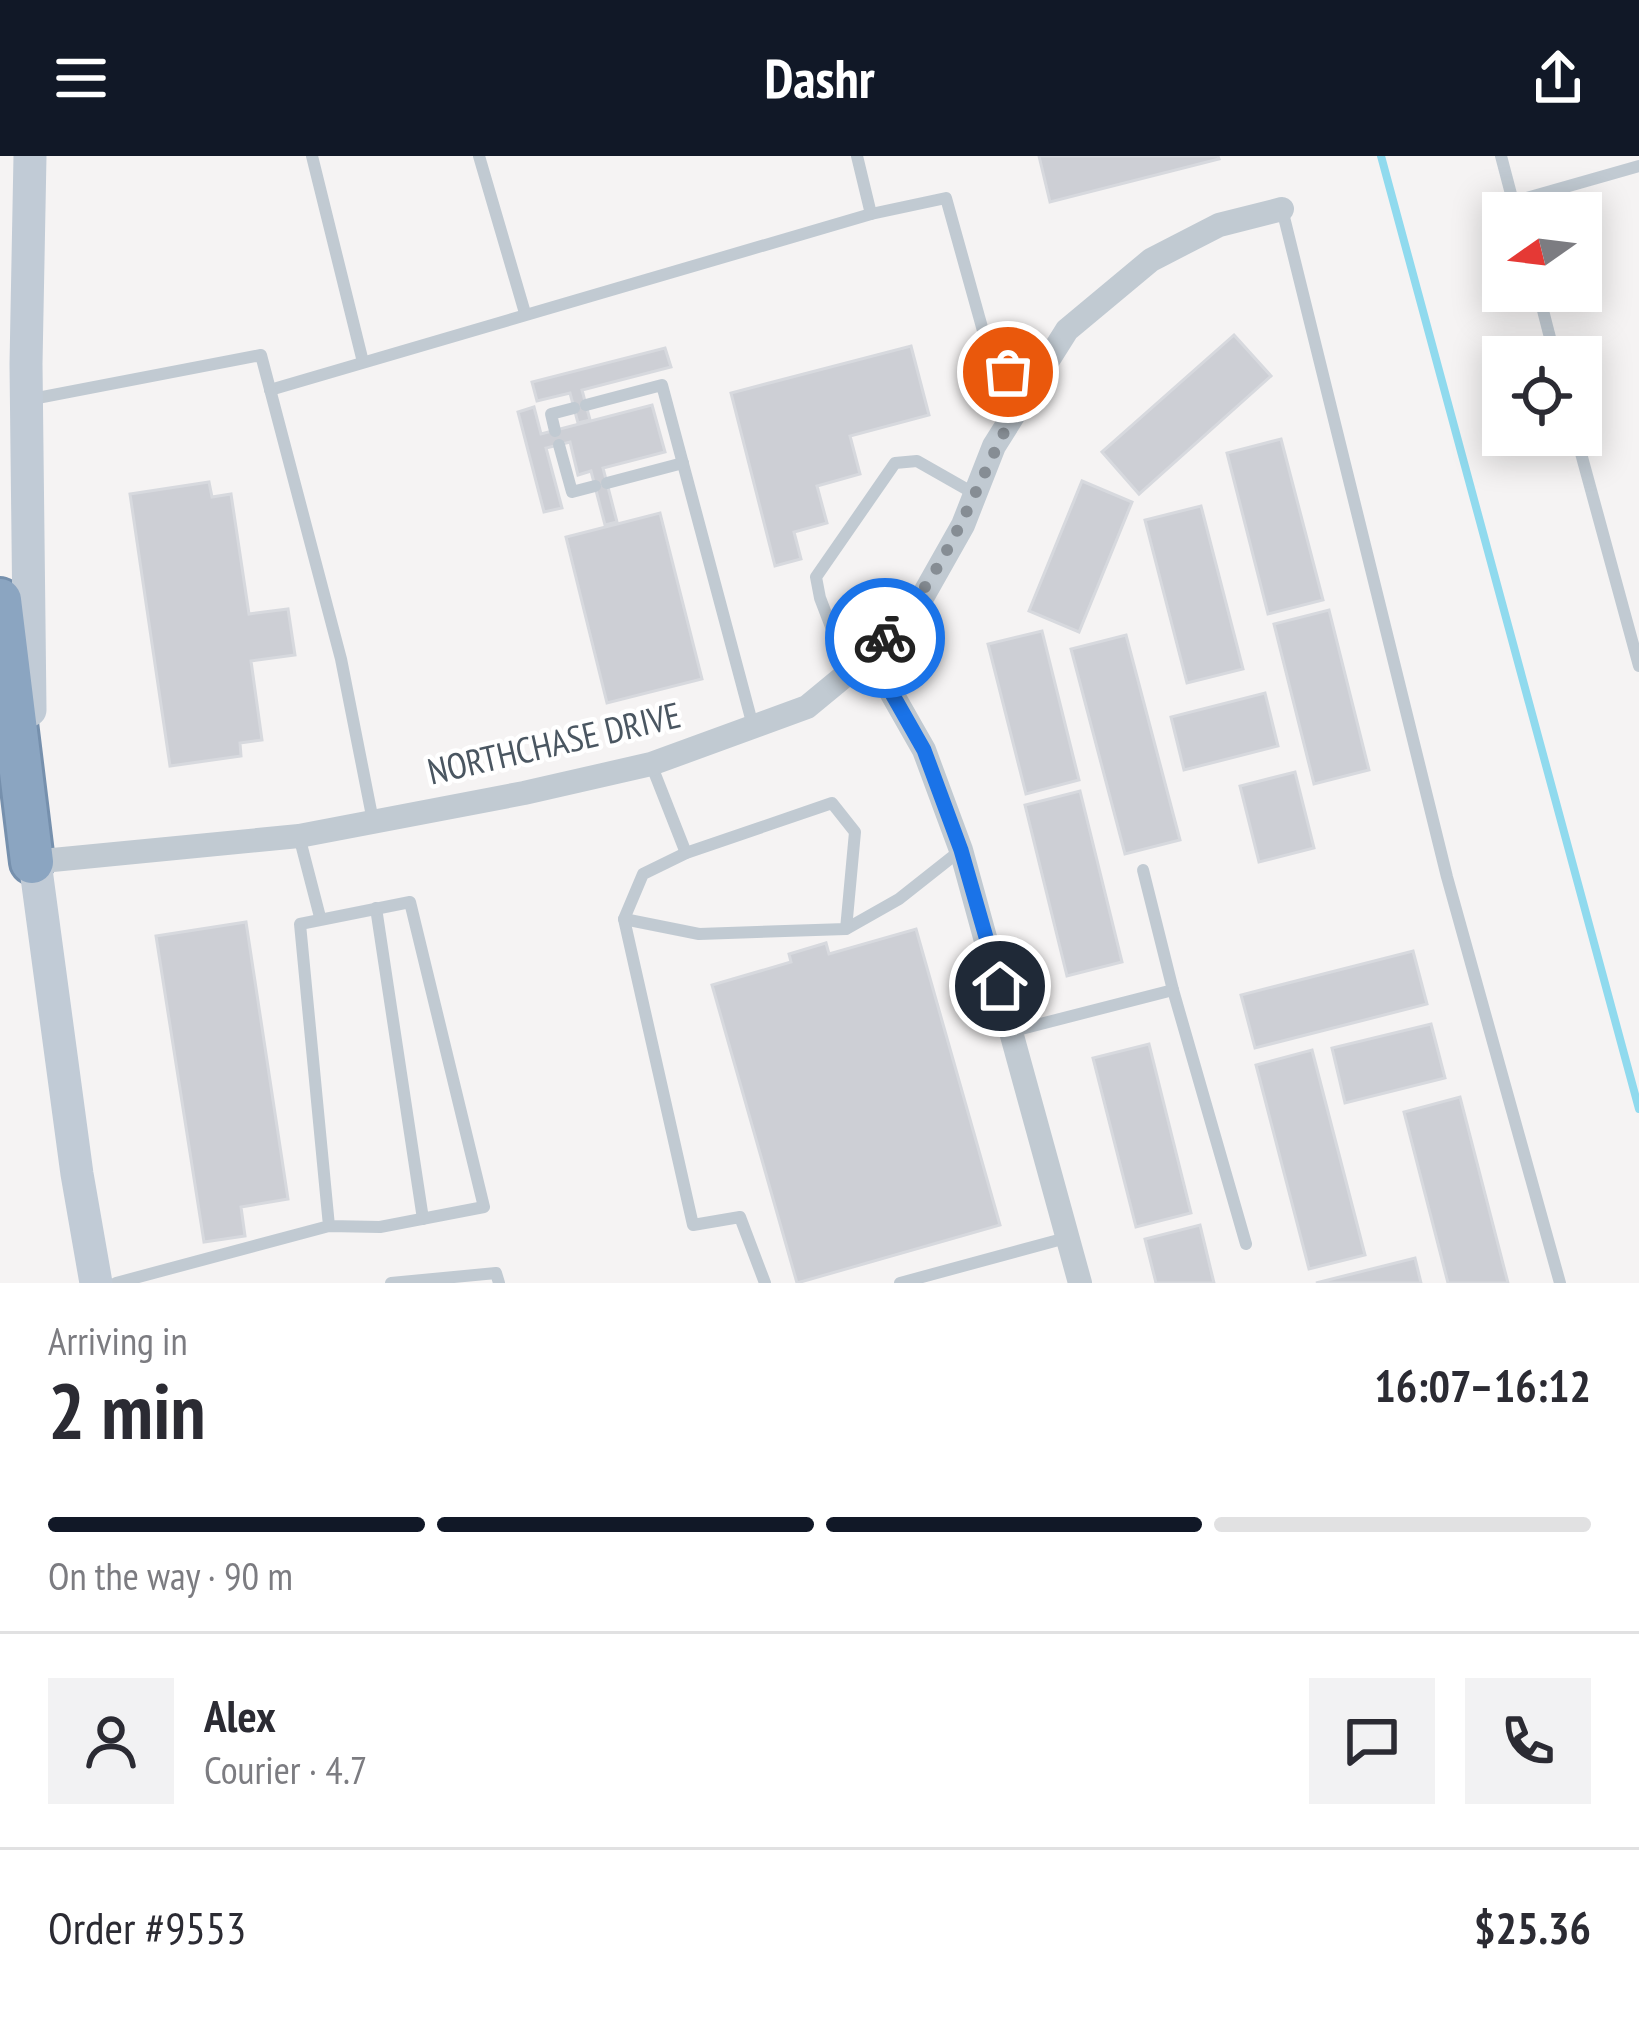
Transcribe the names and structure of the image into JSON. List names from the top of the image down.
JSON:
{
  "streets": {
    "street": ["NORTHCHASE DRIVE"]
  },
  "north": "left",
  "page": {
    "header": "Dashr",
    "heading": ["2 min", "Arriving in", "16:07–16:12"],
    "panel": [
      "Alex",
      "Courier · 4.7",
      "Order #9553",
      "$25.36"
    ],
    "bar": "On the way · 90 m"
  }
}
